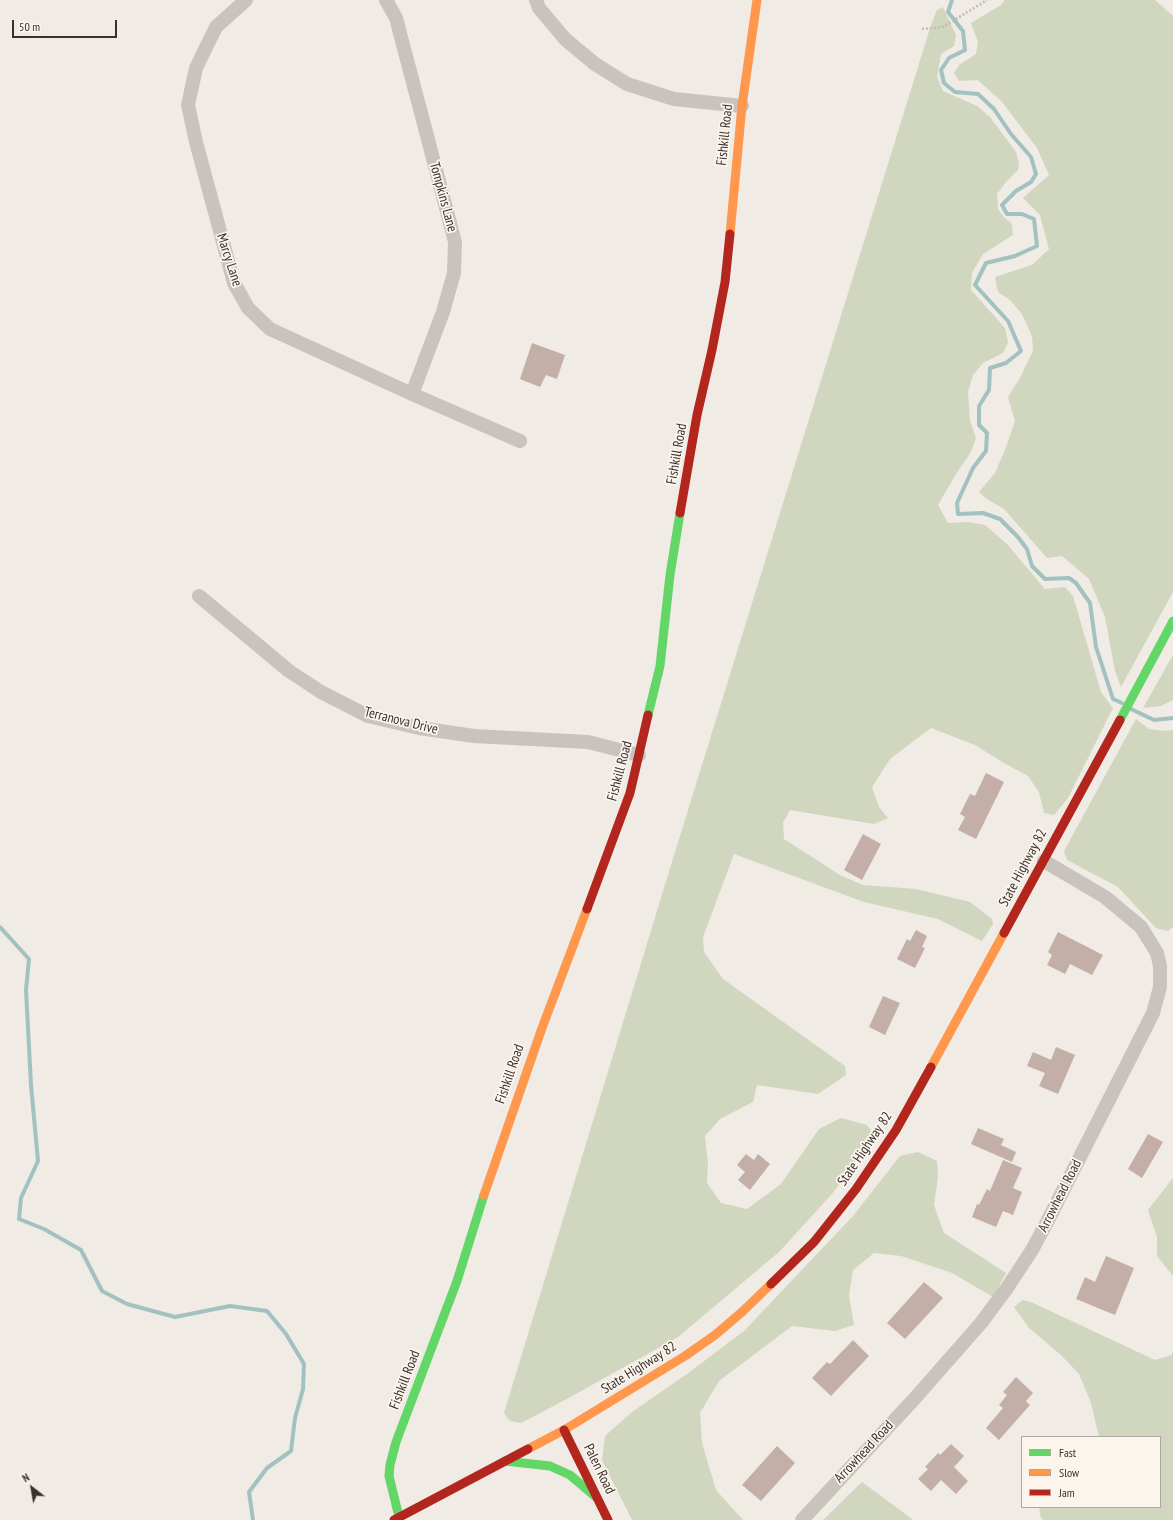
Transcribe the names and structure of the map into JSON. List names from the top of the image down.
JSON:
{
  "streets": {
    "street": [
      "Fishkill Road",
      "Tompkins Lane",
      "Marcy Lane",
      "Terranova Drive",
      "State Highway 82",
      "Arrowhead Road",
      "Palen Road"
    ]
  },
  "crossings": [
    ["Fishkill Road", "Terranova Drive"],
    ["Fishkill Road", "State Highway 82"],
    ["Tompkins Lane", "Marcy Lane"],
    ["State Highway 82", "Arrowhead Road"],
    ["State Highway 82", "Palen Road"]
  ],
  "legend": ["Fast", "Slow", "Jam"],
  "scale_bar": "50 m",
  "north": "top left"
}
